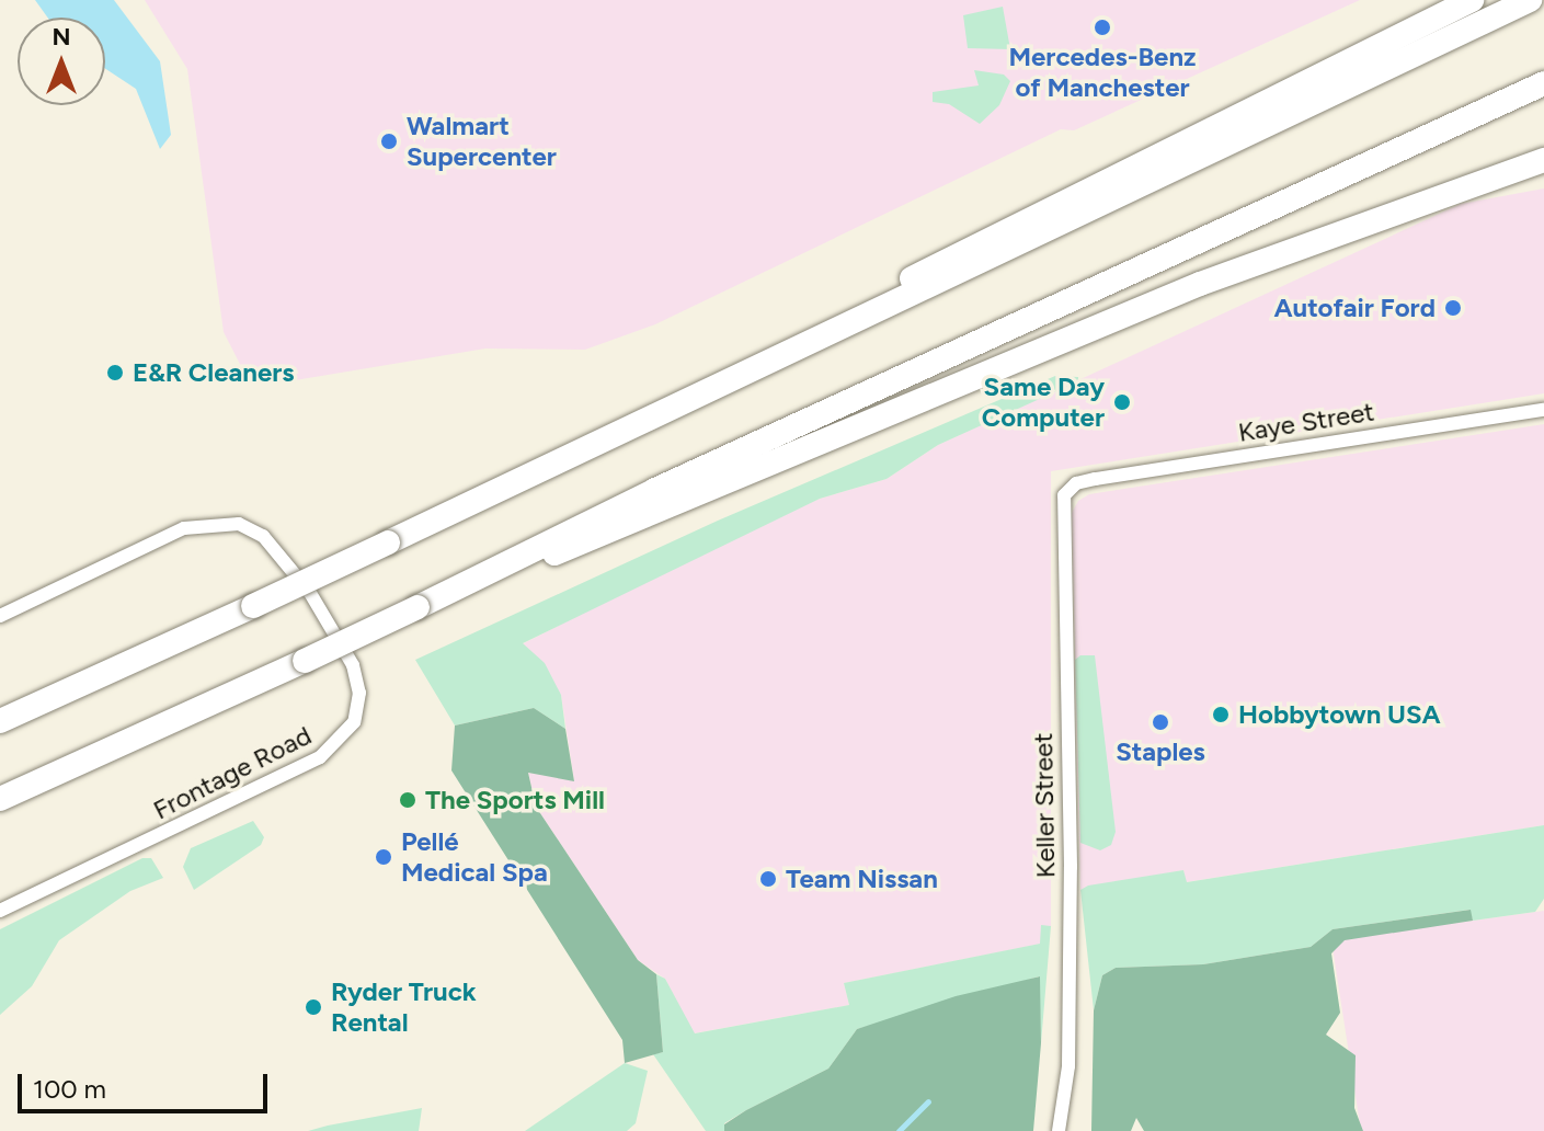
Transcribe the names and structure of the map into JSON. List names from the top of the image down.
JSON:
{
  "streets": {
    "street": ["Kaye Street", "Frontage Road", "Keller Street"]
  },
  "crossings": [
    ["Kaye Street", "Keller Street"]
  ],
  "places": [
    "Mercedes-Benz of Manchester",
    "Walmart Supercenter",
    "Autofair Ford",
    "E&R Cleaners",
    "Same Day Computer",
    "Hobbytown USA",
    "Staples",
    "The Sports Mill",
    "Pellé Medical Spa",
    "Team Nissan",
    "Ryder Truck Rental"
  ],
  "scale_bar": "100 m",
  "north": "top"
}
